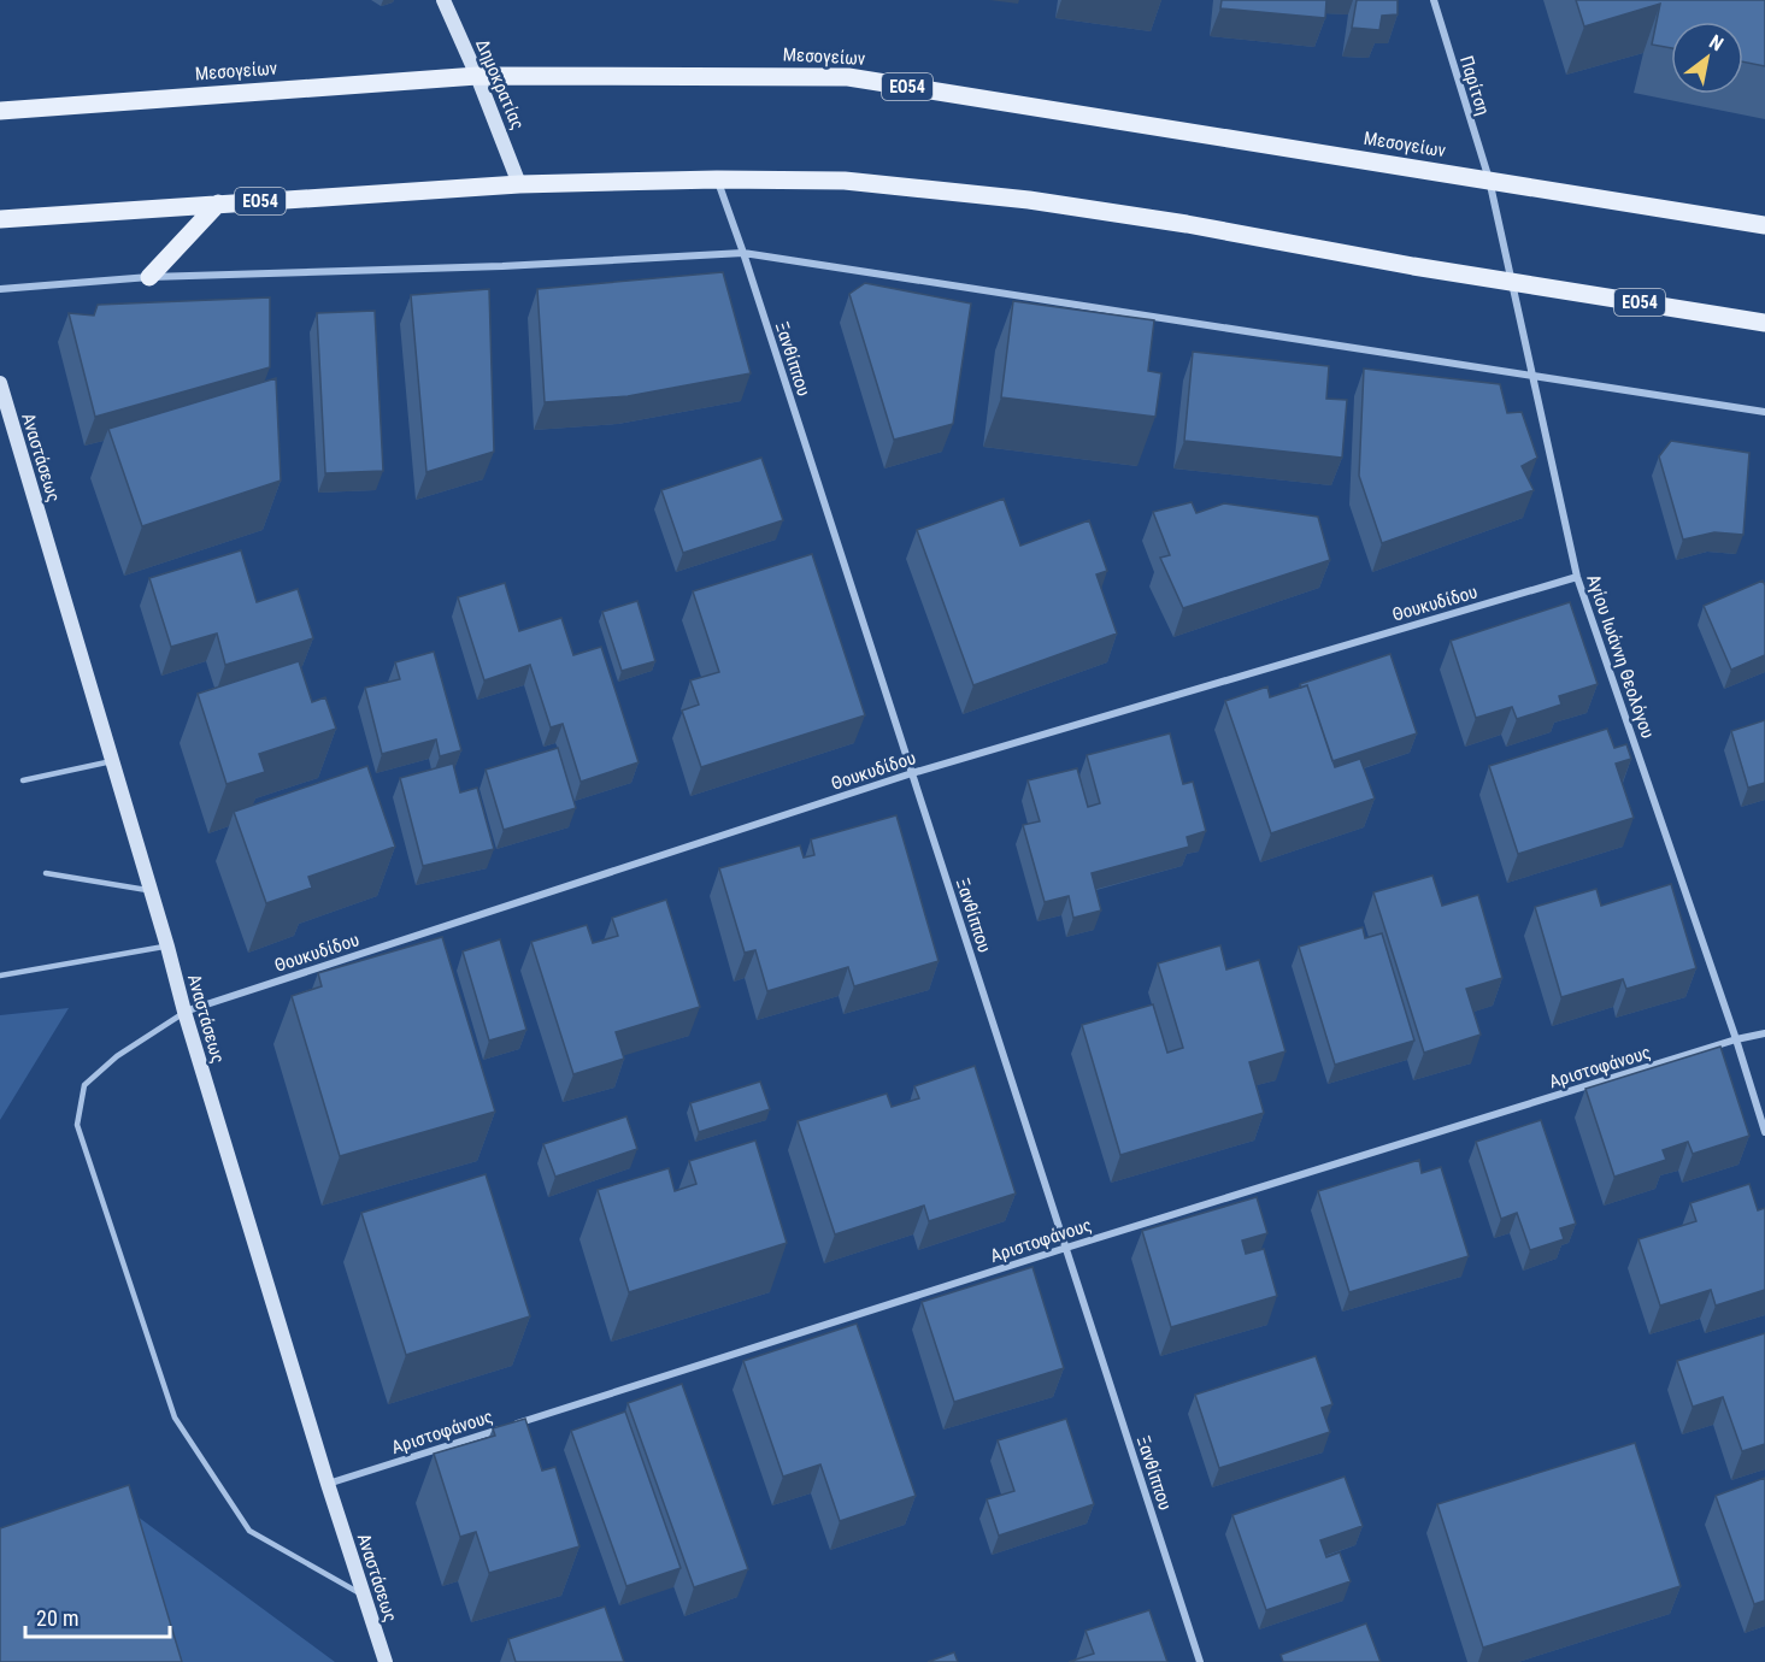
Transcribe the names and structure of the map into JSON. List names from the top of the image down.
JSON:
{
  "streets": {
    "main road": ["Μεσογείων", "ΕΟ54"],
    "street": [
      "Δημοκρατίας",
      "Παρίτση",
      "Ξανθίππου",
      "Αναστάσεως",
      "Θουκυδίδου",
      "Αγίου Ιωάννη Θεολόγου",
      "Αριστοφάνους"
    ]
  },
  "crossings": [
    ["Μεσογείων", "Δημοκρατίας"],
    ["Μεσογείων", "Παρίτση"],
    ["Μεσογείων", "Αγίου Ιωάννη Θεολόγου"],
    ["Δημοκρατίας", "ΕΟ54"],
    ["Παρίτση", "Αγίου Ιωάννη Θεολόγου"],
    ["ΕΟ54", "Ξανθίππου"],
    ["ΕΟ54", "Αγίου Ιωάννη Θεολόγου"],
    ["Ξανθίππου", "Θουκυδίδου"],
    ["Ξανθίππου", "Αριστοφάνους"],
    ["Αναστάσεως", "Θουκυδίδου"],
    ["Αναστάσεως", "Αριστοφάνους"],
    ["Θουκυδίδου", "Αγίου Ιωάννη Θεολόγου"],
    ["Αγίου Ιωάννη Θεολόγου", "Αριστοφάνους"]
  ],
  "scale_bar": "20 m",
  "north": "top right"
}
